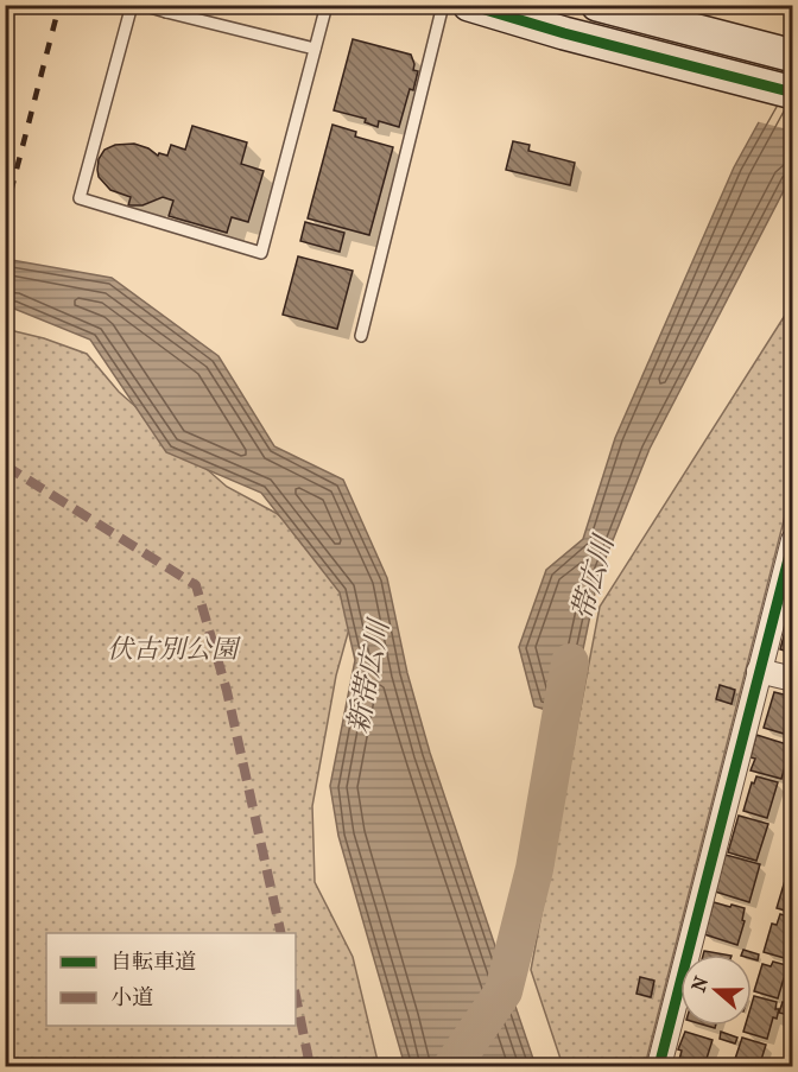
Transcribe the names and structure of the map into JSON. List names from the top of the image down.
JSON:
{
  "water": ["帯広川", "新帯広川"],
  "parks": ["伏古別公園"],
  "legend": ["自転車道", "小道"],
  "north": "left"
}
